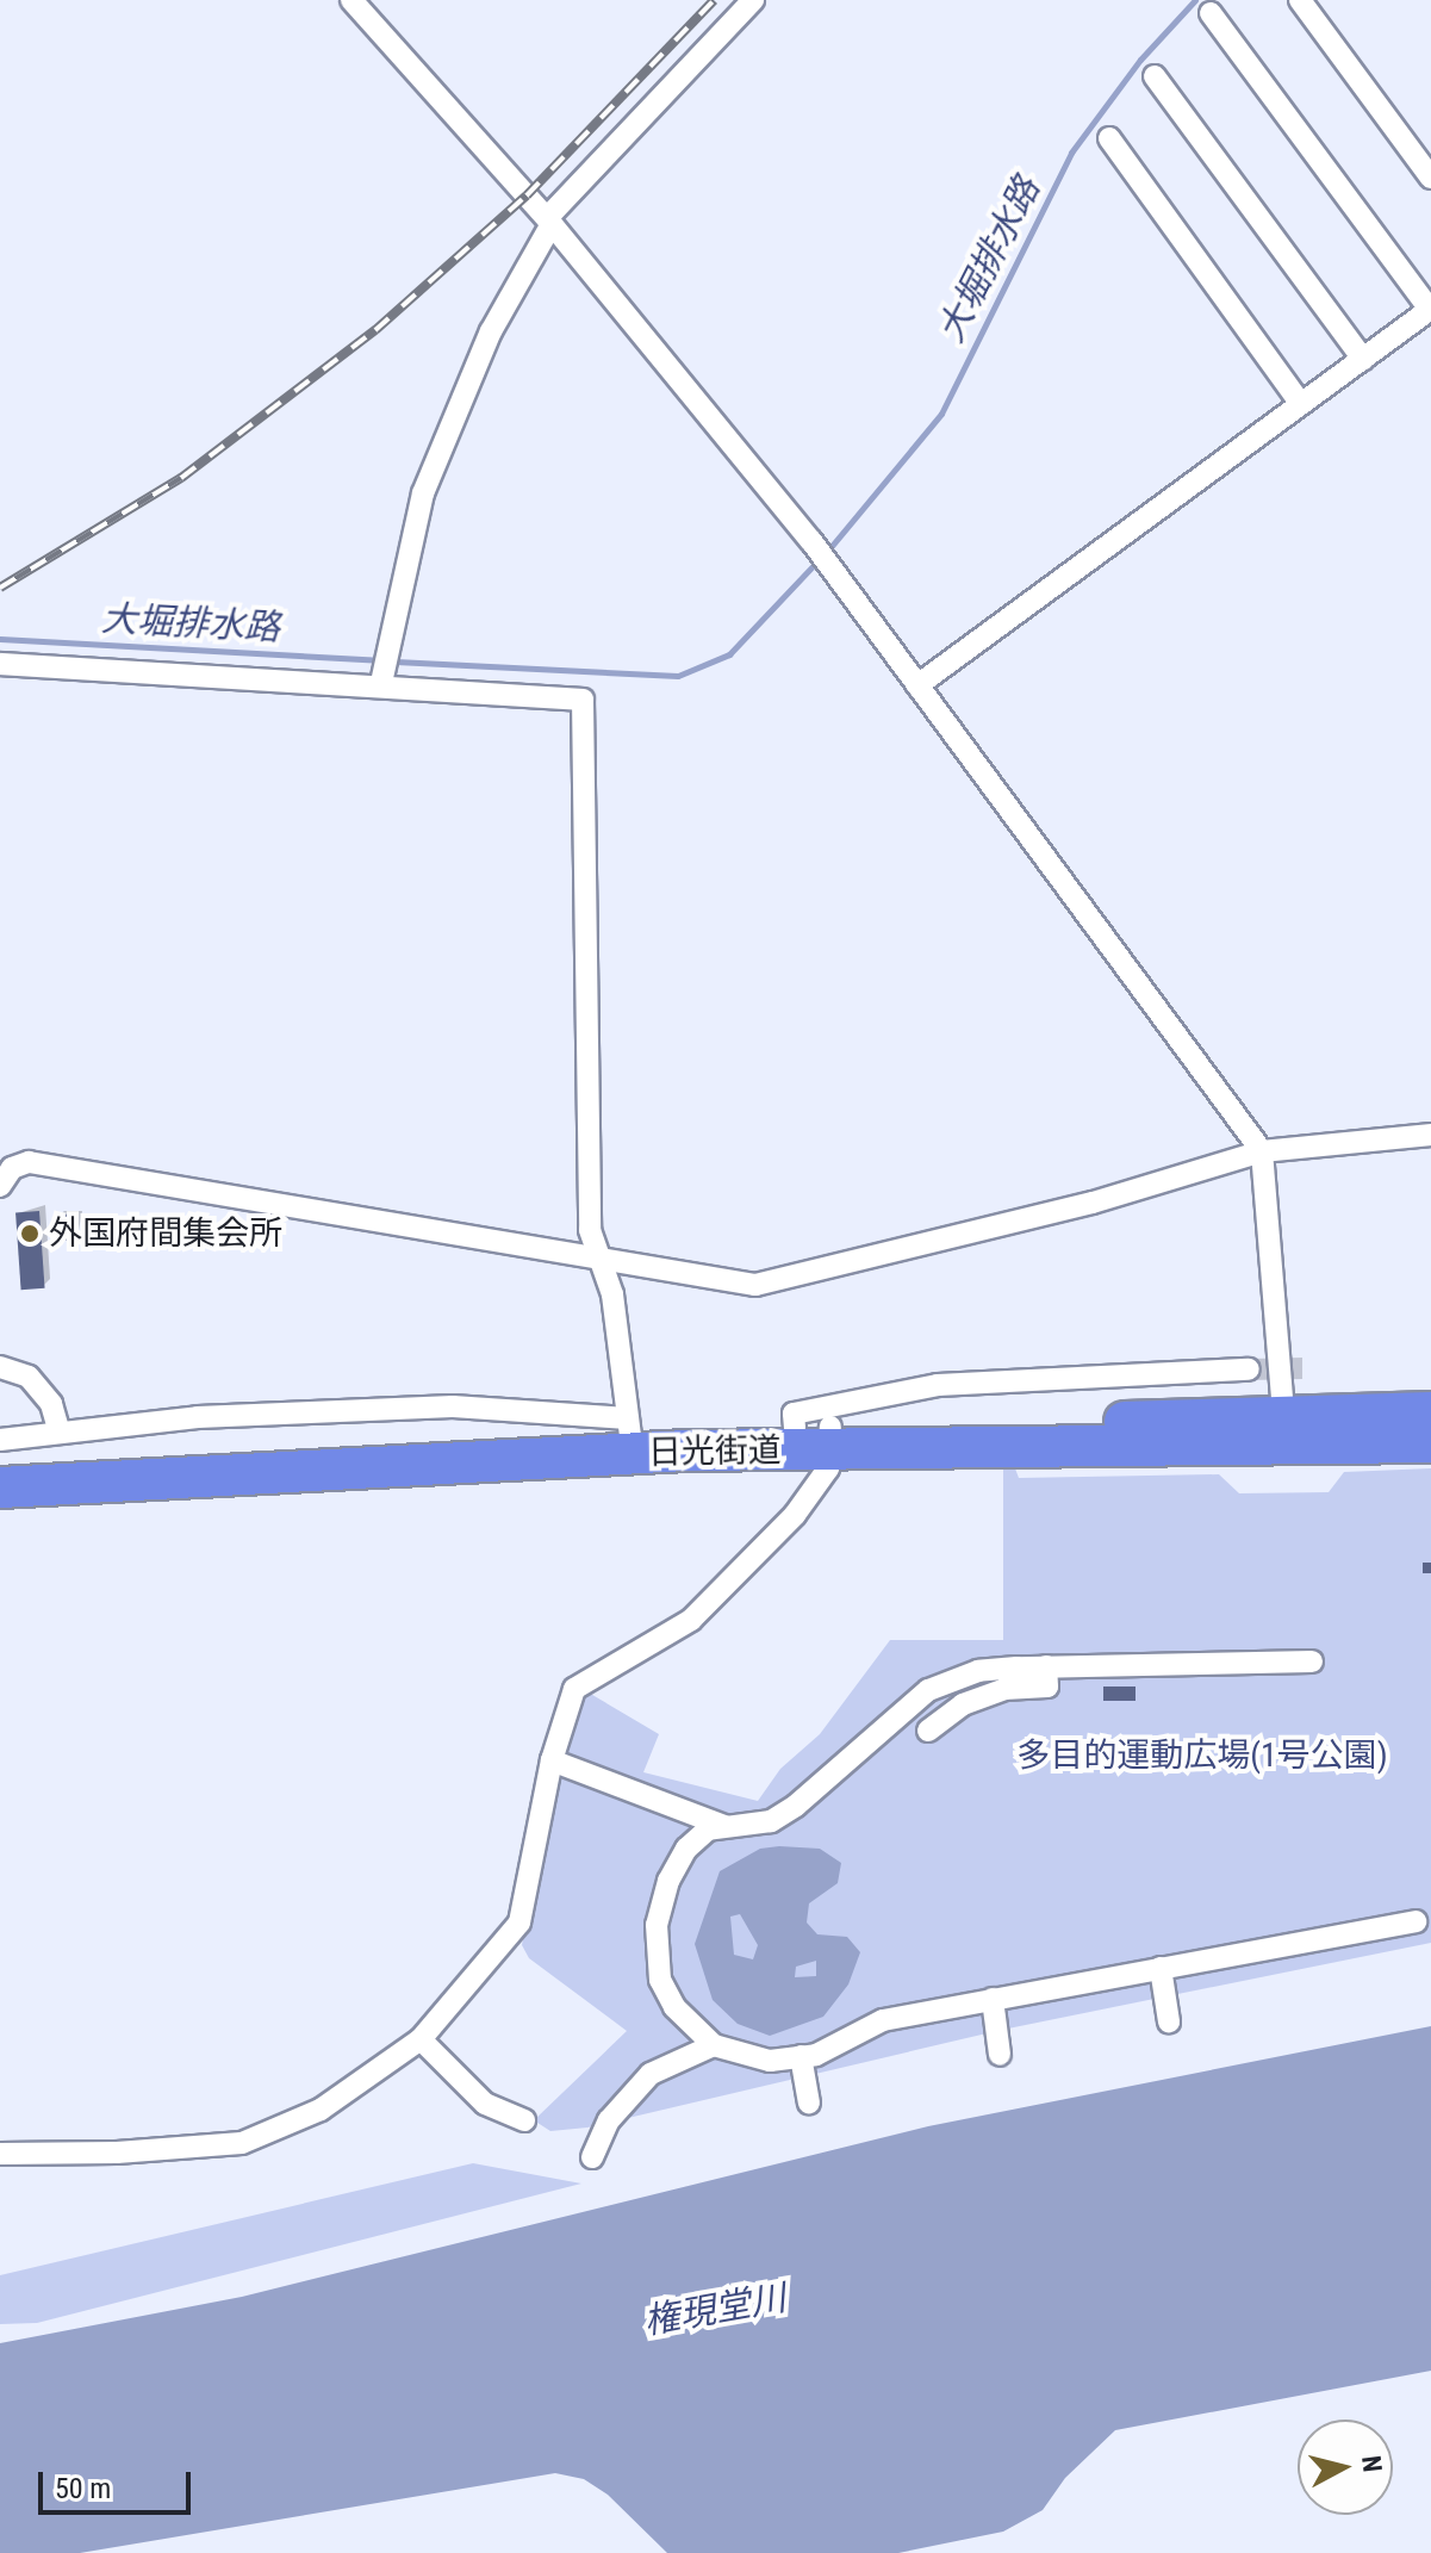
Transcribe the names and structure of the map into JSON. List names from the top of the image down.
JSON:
{
  "streets": {
    "highway": ["日光街道"]
  },
  "water": ["大堀排水路", "権現堂川"],
  "parks": ["多目的運動広場(1号公園)"],
  "places": ["外国府間集会所"],
  "scale_bar": "50 m",
  "north": "right"
}
